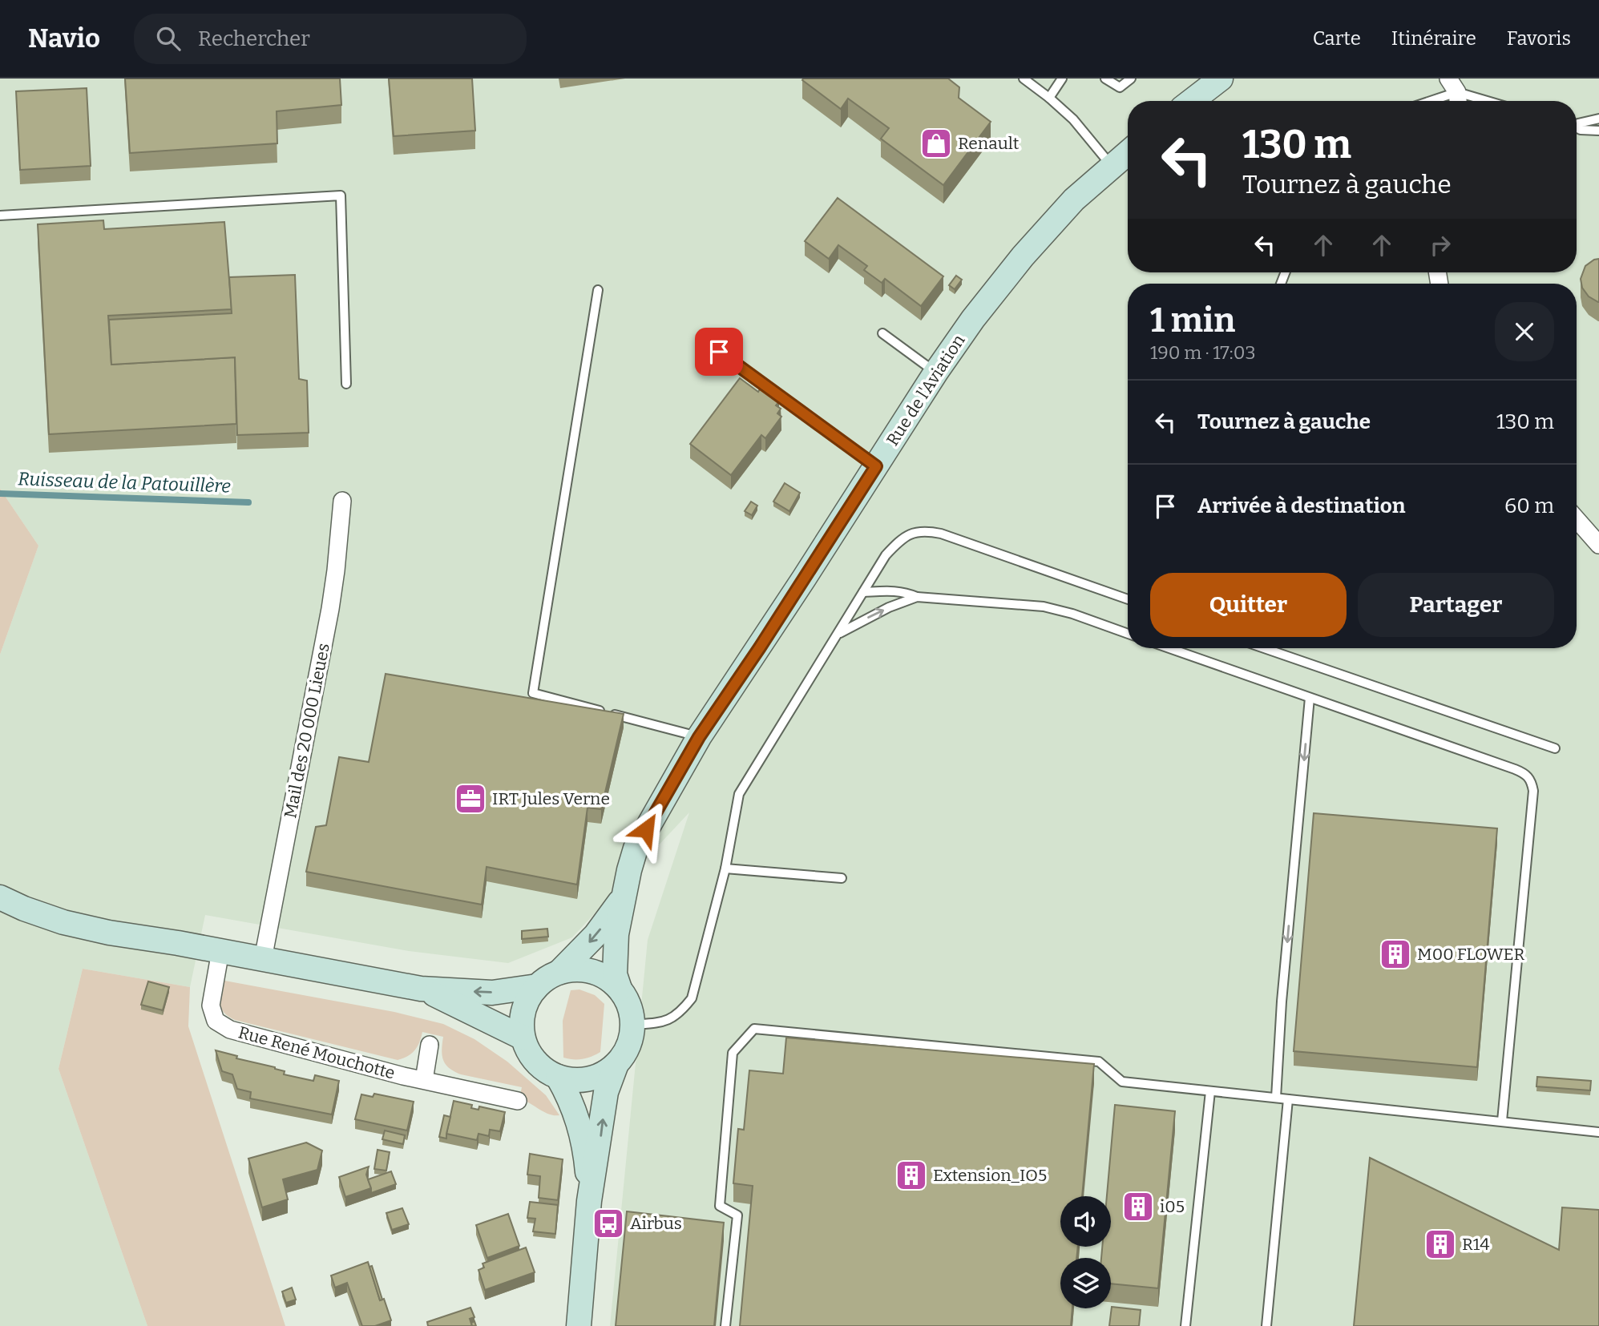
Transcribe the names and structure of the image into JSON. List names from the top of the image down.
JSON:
{
  "streets": {
    "street": ["Rue de l'Aviation", "Mail des 20 000 Lieues", "Rue René Mouchotte"]
  },
  "water": ["Ruisseau de la Patouillère"],
  "places": {
    "shop": ["Renault"],
    "office": ["IRT Jules Verne"],
    "building": [
      "M00 FLOWER",
      "Extension_IO5",
      "i05",
      "R14"
    ],
    "bus stop": ["Airbus"]
  },
  "page": {
    "header": "Navio",
    "search": "Rechercher",
    "nav": ["Carte", "Itinéraire", "Favoris"],
    "turn": ["130 m", "Tournez à gauche"],
    "heading": ["1 min", "190 m · 17:03"],
    "list": [
      {
        "name": "Tournez à gauche",
        "value": "130 m"
      },
      {
        "name": "Arrivée à destination",
        "value": "60 m"
      }
    ],
    "buttons": ["Quitter", "Partager"]
  }
}
